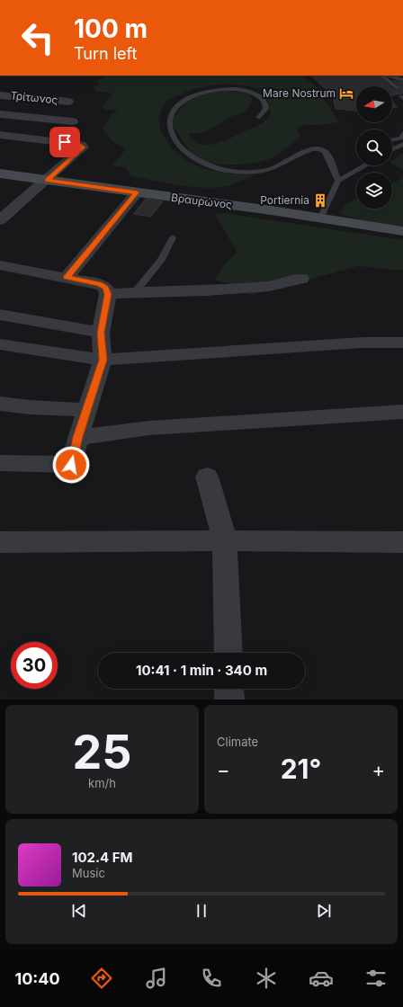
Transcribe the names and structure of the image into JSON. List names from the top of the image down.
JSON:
{
  "streets": {
    "main road": ["Βραυρώνος"],
    "street": ["Τρίτωνος"]
  },
  "places": {
    "hotel": ["Mare Nostrum"],
    "building": ["Portiernia"]
  },
  "north": "left",
  "page": {
    "turn": ["100 m", "Turn left"],
    "limit": "30",
    "trip": "10:41 · 1 min · 340 m",
    "tile": [
      ["25", "km/h"],
      "Climate"
    ],
    "heat": ["−", "21°", "+"],
    "song": ["102.4 FM", "Music"],
    "tabs": "10:40"
  }
}
